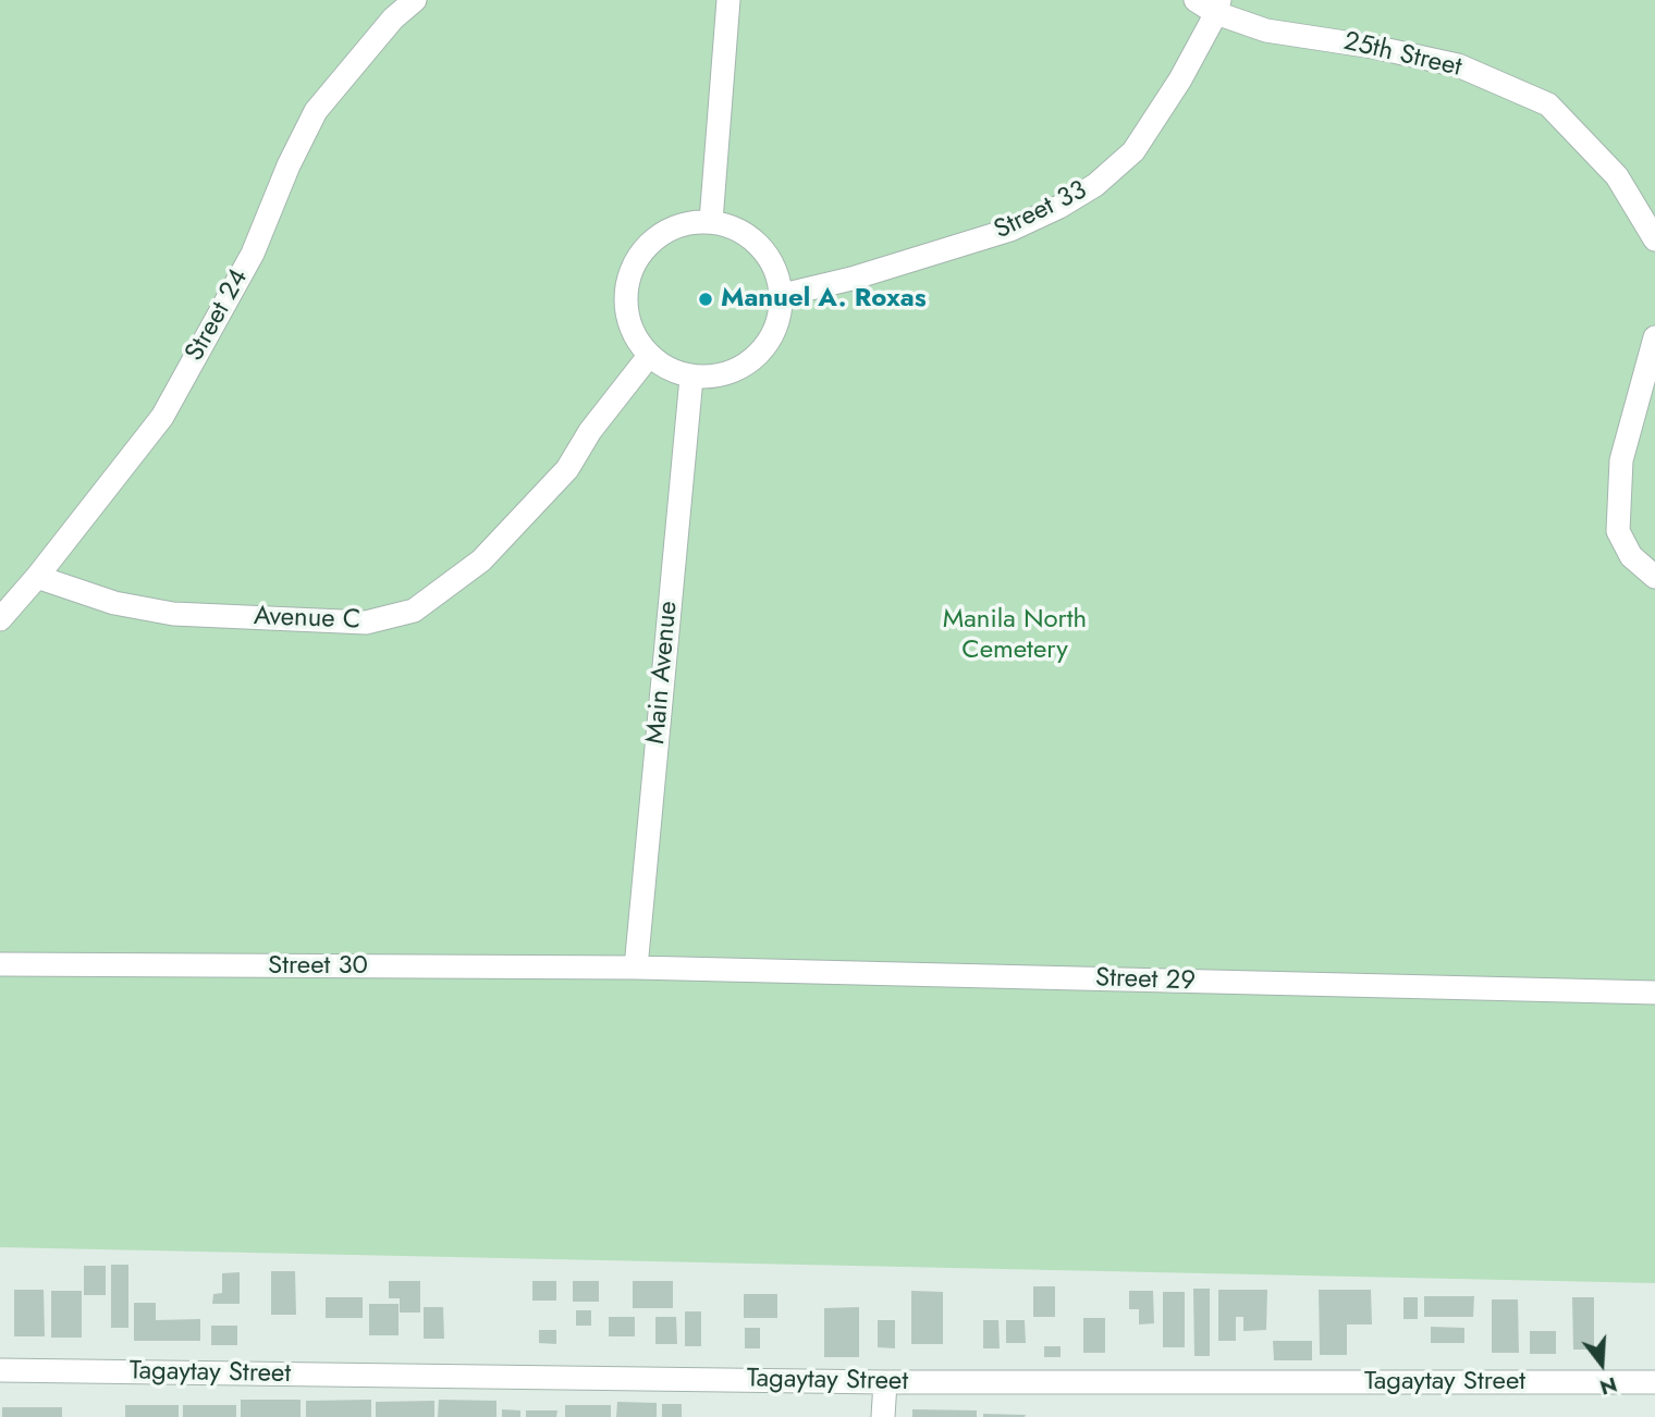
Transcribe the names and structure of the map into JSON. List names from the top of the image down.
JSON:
{
  "streets": {
    "street": [
      "25th Street",
      "Street 33",
      "Street 24",
      "Avenue C",
      "Main Avenue",
      "Street 30",
      "Street 29",
      "Tagaytay Street"
    ]
  },
  "crossings": [
    ["25th Street", "Street 33"],
    ["Street 33", "Avenue C"],
    ["Street 33", "Main Avenue"],
    ["Street 24", "Avenue C"],
    ["Avenue C", "Main Avenue"],
    ["Main Avenue", "Street 30"],
    ["Main Avenue", "Street 29"],
    ["Street 30", "Street 29"]
  ],
  "parks": ["Manila North Cemetery"],
  "places": ["Manuel A. Roxas"],
  "north": "bottom"
}
